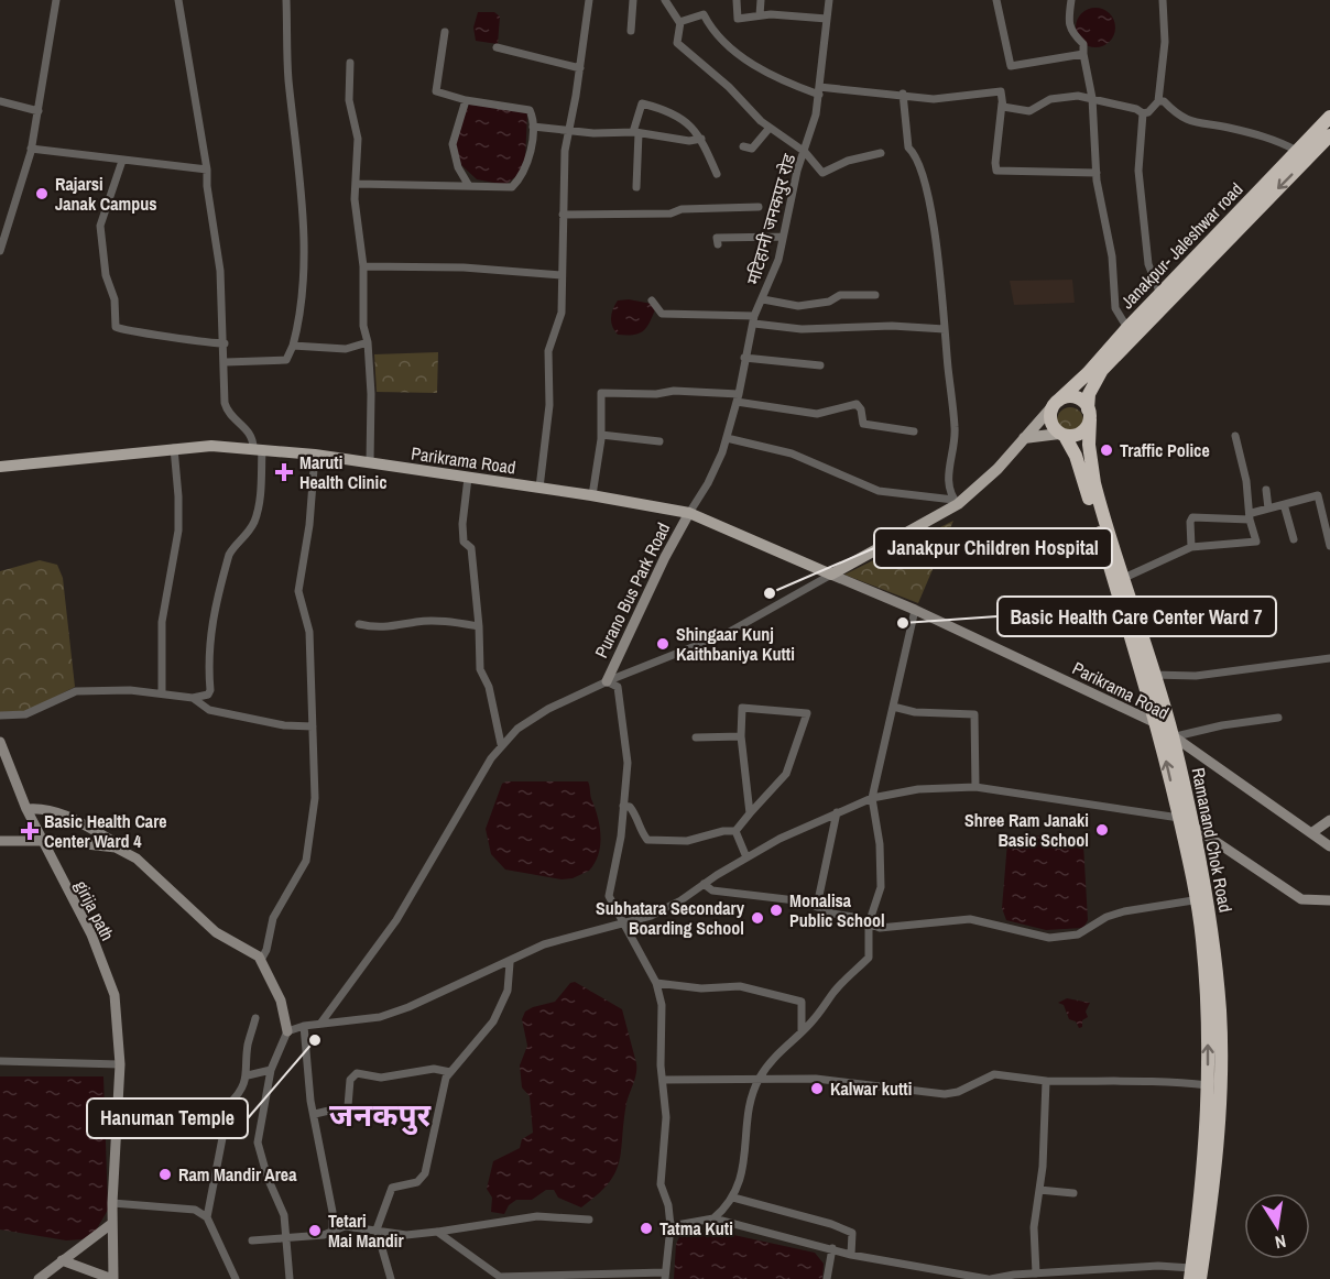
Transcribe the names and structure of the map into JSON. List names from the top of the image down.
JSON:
{
  "streets": {
    "highway": ["Janakpur- Jaleshwar road", "Ramanand Chok Road"],
    "main road": ["Parikrama Road"],
    "street": ["मटिहानी जनकपुर रोड", "Purano Bus Park Road", "girija path"]
  },
  "crossings": [
    ["मटिहानी जनकपुर रोड", "Parikrama Road"],
    ["मटिहानी जनकपुर रोड", "Purano Bus Park Road"],
    ["Janakpur- Jaleshwar road", "Ramanand Chok Road"],
    ["Parikrama Road", "Purano Bus Park Road"],
    ["Parikrama Road", "Ramanand Chok Road"]
  ],
  "districts": ["जनकपुर"],
  "places": {
    "other": [
      "Rajarsi Janak Campus",
      "Traffic Police",
      "Janakpur Children Hospital",
      "Basic Health Care Center Ward 7",
      "Shingaar Kunj Kaithbaniya Kutti",
      "Shree Ram Janaki Basic School",
      "Monalisa Public School",
      "Subhatara Secondary Boarding School",
      "Hanuman Temple",
      "Kalwar kutti",
      "Ram Mandir Area",
      "Tatma Kuti",
      "Tetari Mai Mandir"
    ],
    "health": ["Maruti Health Clinic", "Basic Health Care Center Ward 4"]
  },
  "north": "bottom"
}
